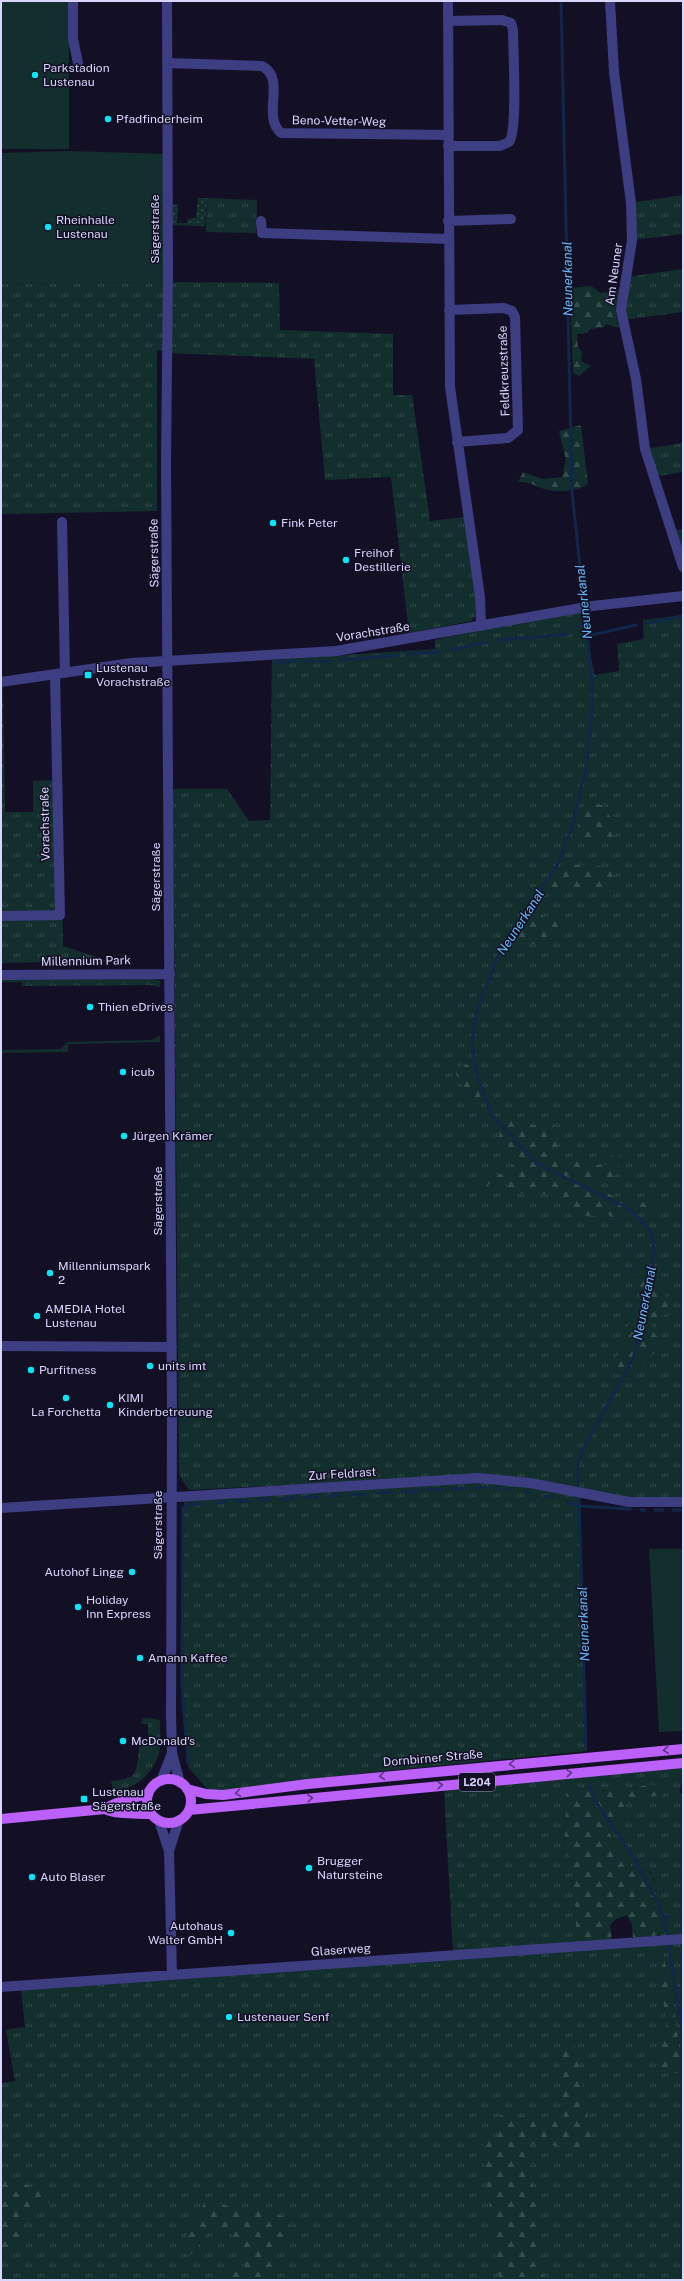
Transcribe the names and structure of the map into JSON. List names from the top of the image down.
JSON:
{
  "streets": {
    "main road": ["Dornbirner Straße", "L204"],
    "street": [
      "Beno-Vetter-Weg",
      "Sägerstraße",
      "Am Neuner",
      "Feldkreuzstraße",
      "Vorachstraße",
      "Millennium Park",
      "Zur Feldrast",
      "Glaserweg"
    ]
  },
  "crossings": [
    ["Beno-Vetter-Weg", "Sägerstraße"],
    ["Sägerstraße", "Vorachstraße"],
    ["Sägerstraße", "Millennium Park"],
    ["Sägerstraße", "Zur Feldrast"],
    ["Sägerstraße", "Dornbirner Straße"],
    ["Sägerstraße", "L204"],
    ["Dornbirner Straße", "L204"]
  ],
  "water": ["Neunerkanal"],
  "places": {
    "other": [
      "Parkstadion Lustenau",
      "Pfadfinderheim",
      "Rheinhalle Lustenau",
      "Fink Peter",
      "Freihof Destillerie",
      "Thien eDrives",
      "icub",
      "Jürgen Krämer",
      "Millenniumspark 2",
      "AMEDIA Hotel Lustenau",
      "units imt",
      "Purfitness",
      "La Forchetta",
      "KIMI Kinderbetreuung",
      "Autohof Lingg",
      "Holiday Inn Express",
      "Amann Kaffee",
      "McDonald's",
      "Brugger Natursteine",
      "Auto Blaser",
      "Autohaus Walter GmbH",
      "Lustenauer Senf"
    ],
    "transit": ["Lustenau Vorachstraße", "Lustenau Sägerstraße"]
  }
}
